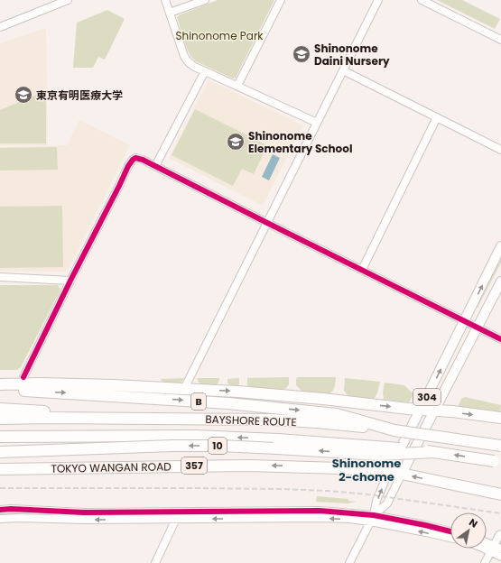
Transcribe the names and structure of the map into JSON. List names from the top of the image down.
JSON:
{
  "streets": {
    "highway": [
      "B",
      "BAYSHORE ROUTE",
      "10",
      "357",
      "TOKYO WANGAN ROAD"
    ],
    "main road": ["304"]
  },
  "crossings": [
    ["304", "TOKYO WANGAN ROAD"],
    ["B", "BAYSHORE ROUTE"],
    ["BAYSHORE ROUTE", "10"],
    ["357", "TOKYO WANGAN ROAD"]
  ],
  "districts": ["Shinonome 2-chome"],
  "parks": ["Shinonome Park"],
  "places": {
    "school or university": ["Shinonome Daini Nursery", "東京有明医療大学", "Shinonome Elementary School"]
  },
  "north": "top right"
}
